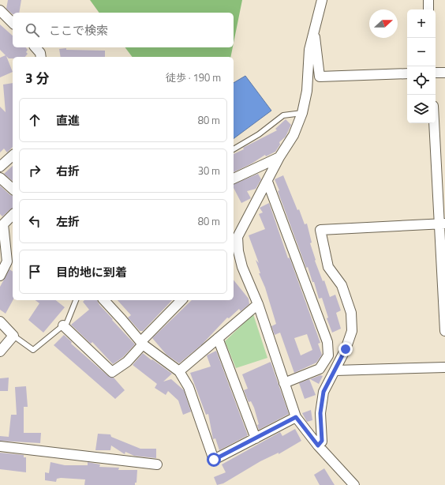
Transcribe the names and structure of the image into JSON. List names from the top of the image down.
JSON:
{
  "north": "right",
  "page": {
    "map_buttons": ["+", "−"],
    "search": "ここで検索",
    "heading": ["3 分", "徒歩 · 190 m"],
    "list": [
      ["直進", "80 m"],
      ["右折", "30 m"],
      ["左折", "80 m"],
      "目的地に到着"
    ]
  }
}
